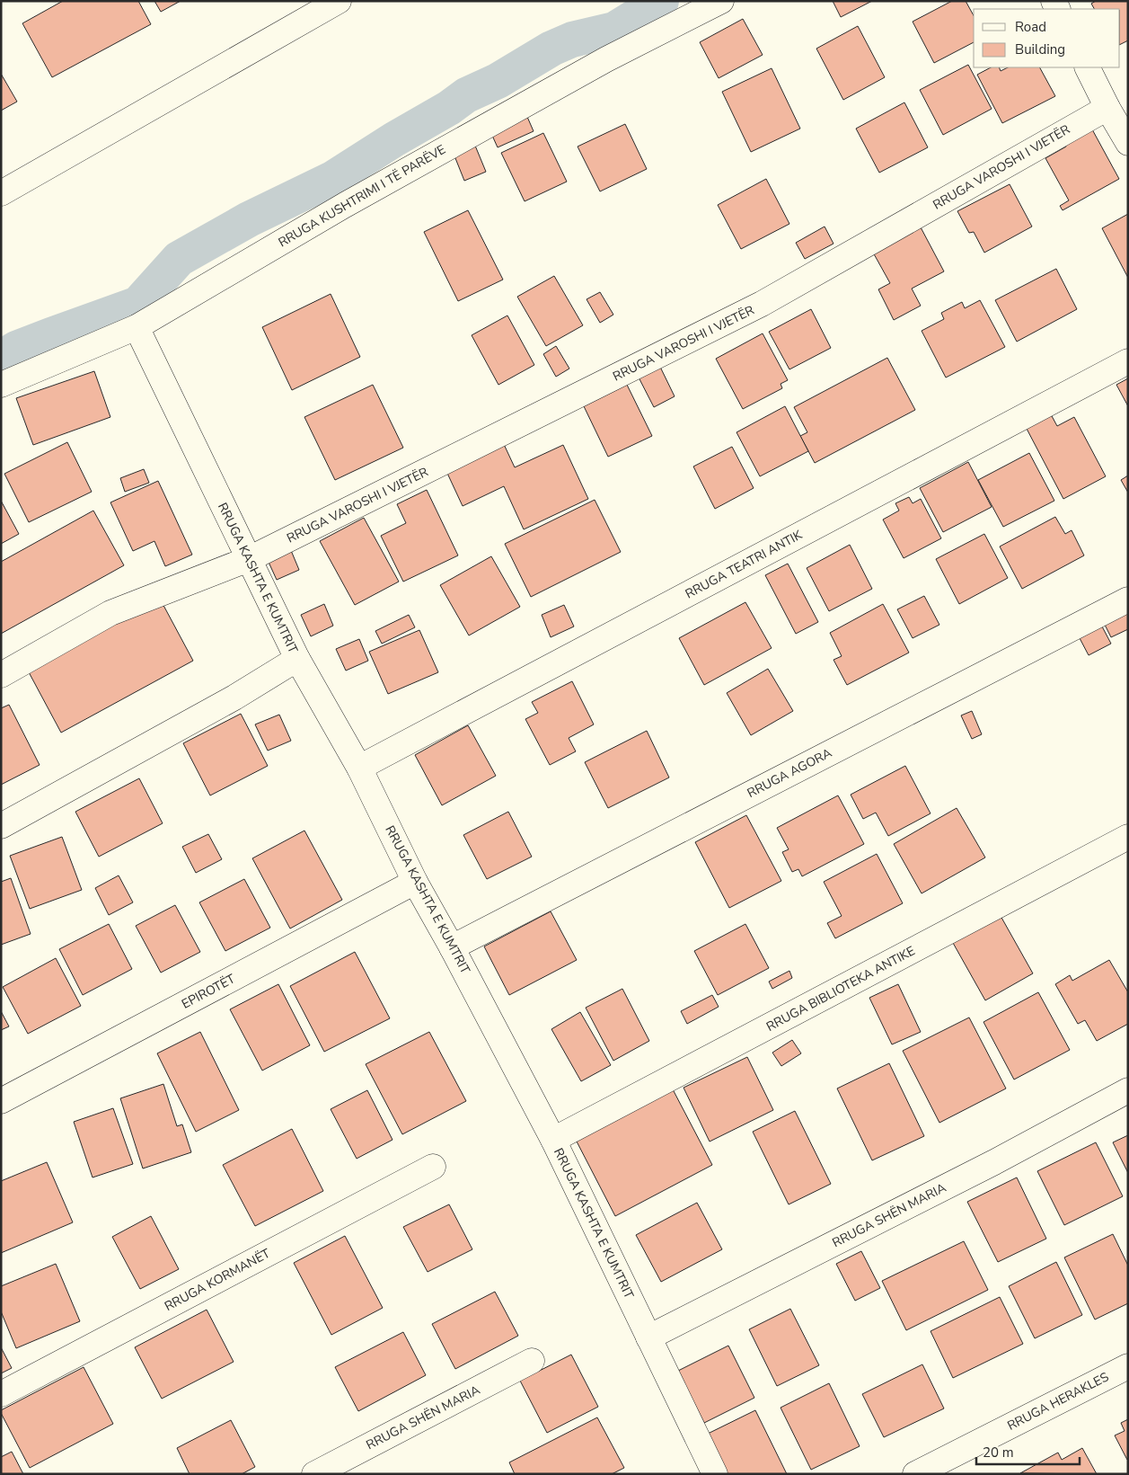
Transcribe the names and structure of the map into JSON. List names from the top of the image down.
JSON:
{
  "streets": {
    "street": [
      "RRUGA VAROSHI I VJETËR",
      "RRUGA KUSHTRIMI I TË PARËVE",
      "RRUGA TEATRI ANTIK",
      "RRUGA KASHTA E KUMTRIT",
      "RRUGA AGORA",
      "RRUGA BIBLIOTEKA ANTIKE",
      "EPIROTËT",
      "RRUGA SHËN MARIA",
      "RRUGA KORMANËT",
      "RRUGA HERAKLES"
    ]
  },
  "crossings": [
    ["RRUGA VAROSHI I VJETËR", "RRUGA KASHTA E KUMTRIT"],
    ["RRUGA KUSHTRIMI I TË PARËVE", "RRUGA KASHTA E KUMTRIT"],
    ["RRUGA TEATRI ANTIK", "RRUGA KASHTA E KUMTRIT"],
    ["RRUGA KASHTA E KUMTRIT", "RRUGA AGORA"],
    ["RRUGA KASHTA E KUMTRIT", "RRUGA BIBLIOTEKA ANTIKE"],
    ["RRUGA KASHTA E KUMTRIT", "EPIROTËT"],
    ["RRUGA KASHTA E KUMTRIT", "RRUGA SHËN MARIA"]
  ],
  "legend": ["Road", "Building"],
  "scale_bar": "20 m"
}
